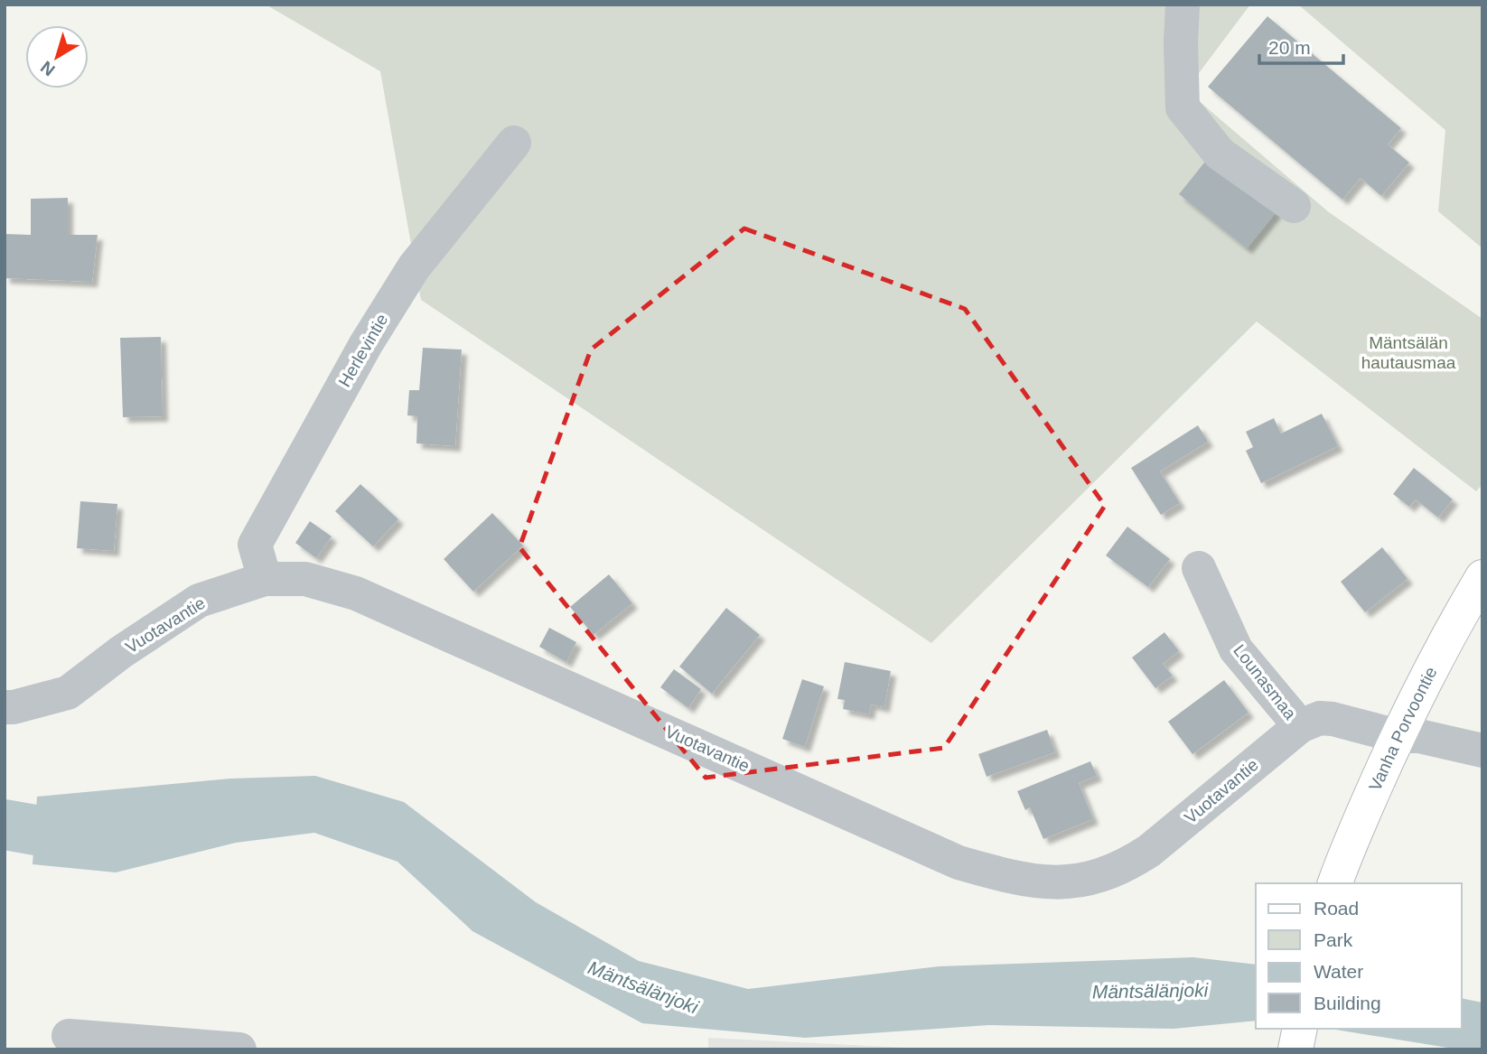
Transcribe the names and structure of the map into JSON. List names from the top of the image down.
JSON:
{
  "streets": {
    "main road": ["Vanha Porvoontie"],
    "street": ["Herlevintie", "Vuotavantie", "Lounasmaa"]
  },
  "crossings": [
    ["Herlevintie", "Vuotavantie"],
    ["Vuotavantie", "Lounasmaa"],
    ["Vuotavantie", "Vanha Porvoontie"]
  ],
  "water": ["Mäntsälänjoki"],
  "parks": ["Mäntsälän hautausmaa"],
  "legend": [
    "Road",
    "Park",
    "Water",
    "Building"
  ],
  "scale_bar": "20 m",
  "north": "bottom left"
}
